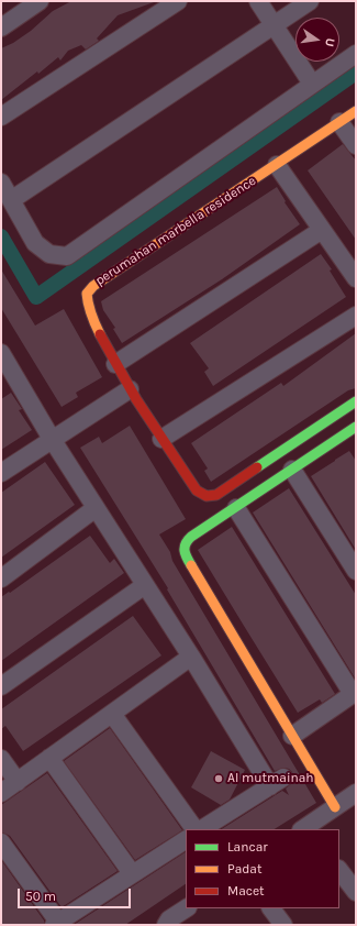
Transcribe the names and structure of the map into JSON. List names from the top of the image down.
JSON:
{
  "streets": {
    "street": ["perumahan marbella residence"]
  },
  "places": ["Al mutmainah"],
  "legend": ["Lancar", "Padat", "Macet"],
  "scale_bar": "50 m",
  "north": "right"
}
